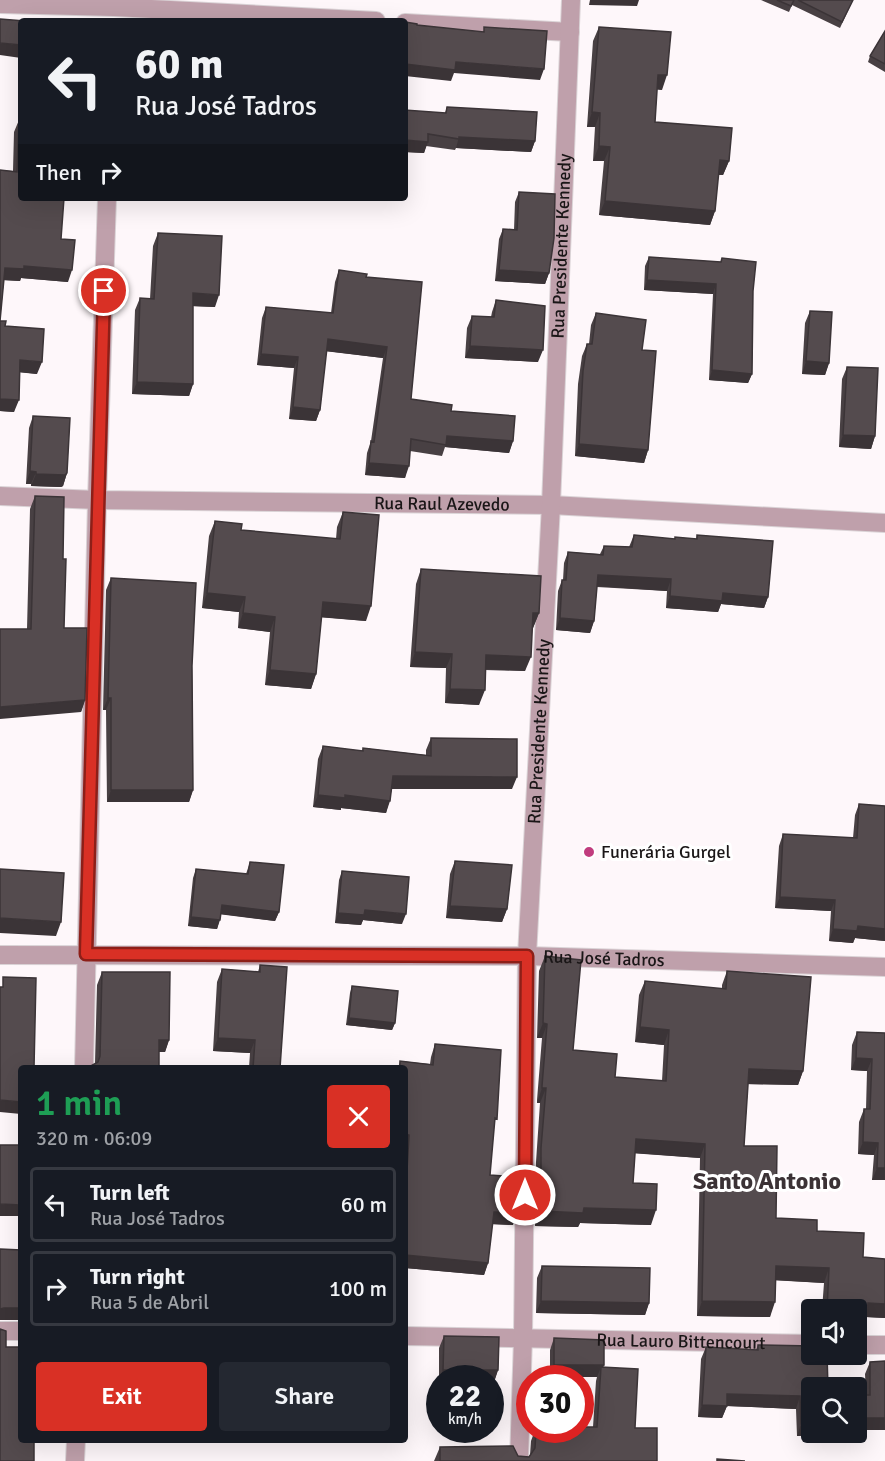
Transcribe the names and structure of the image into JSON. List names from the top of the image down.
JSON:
{
  "streets": {
    "street": [
      "Rua Presidente Kennedy",
      "Rua Raul Azevedo",
      "Rua José Tadros",
      "Rua Lauro Bittencourt"
    ]
  },
  "crossings": [
    ["Rua Presidente Kennedy", "Rua Raul Azevedo"],
    ["Rua Presidente Kennedy", "Rua José Tadros"],
    ["Rua Presidente Kennedy", "Rua Lauro Bittencourt"]
  ],
  "districts": ["Santo Antonio"],
  "places": ["Funerária Gurgel"],
  "page": {
    "turn": ["60 m", "Rua José Tadros"],
    "then": "Then",
    "heading": ["1 min", "320 m · 06:09"],
    "list": [
      {
        "name": "Turn left",
        "note": "Rua José Tadros",
        "value": "60 m"
      },
      {
        "name": "Turn right",
        "note": "Rua 5 de Abril",
        "value": "100 m"
      }
    ],
    "buttons": ["Exit", "Share"],
    "speed": "22 km/h",
    "limit": "30"
  }
}
